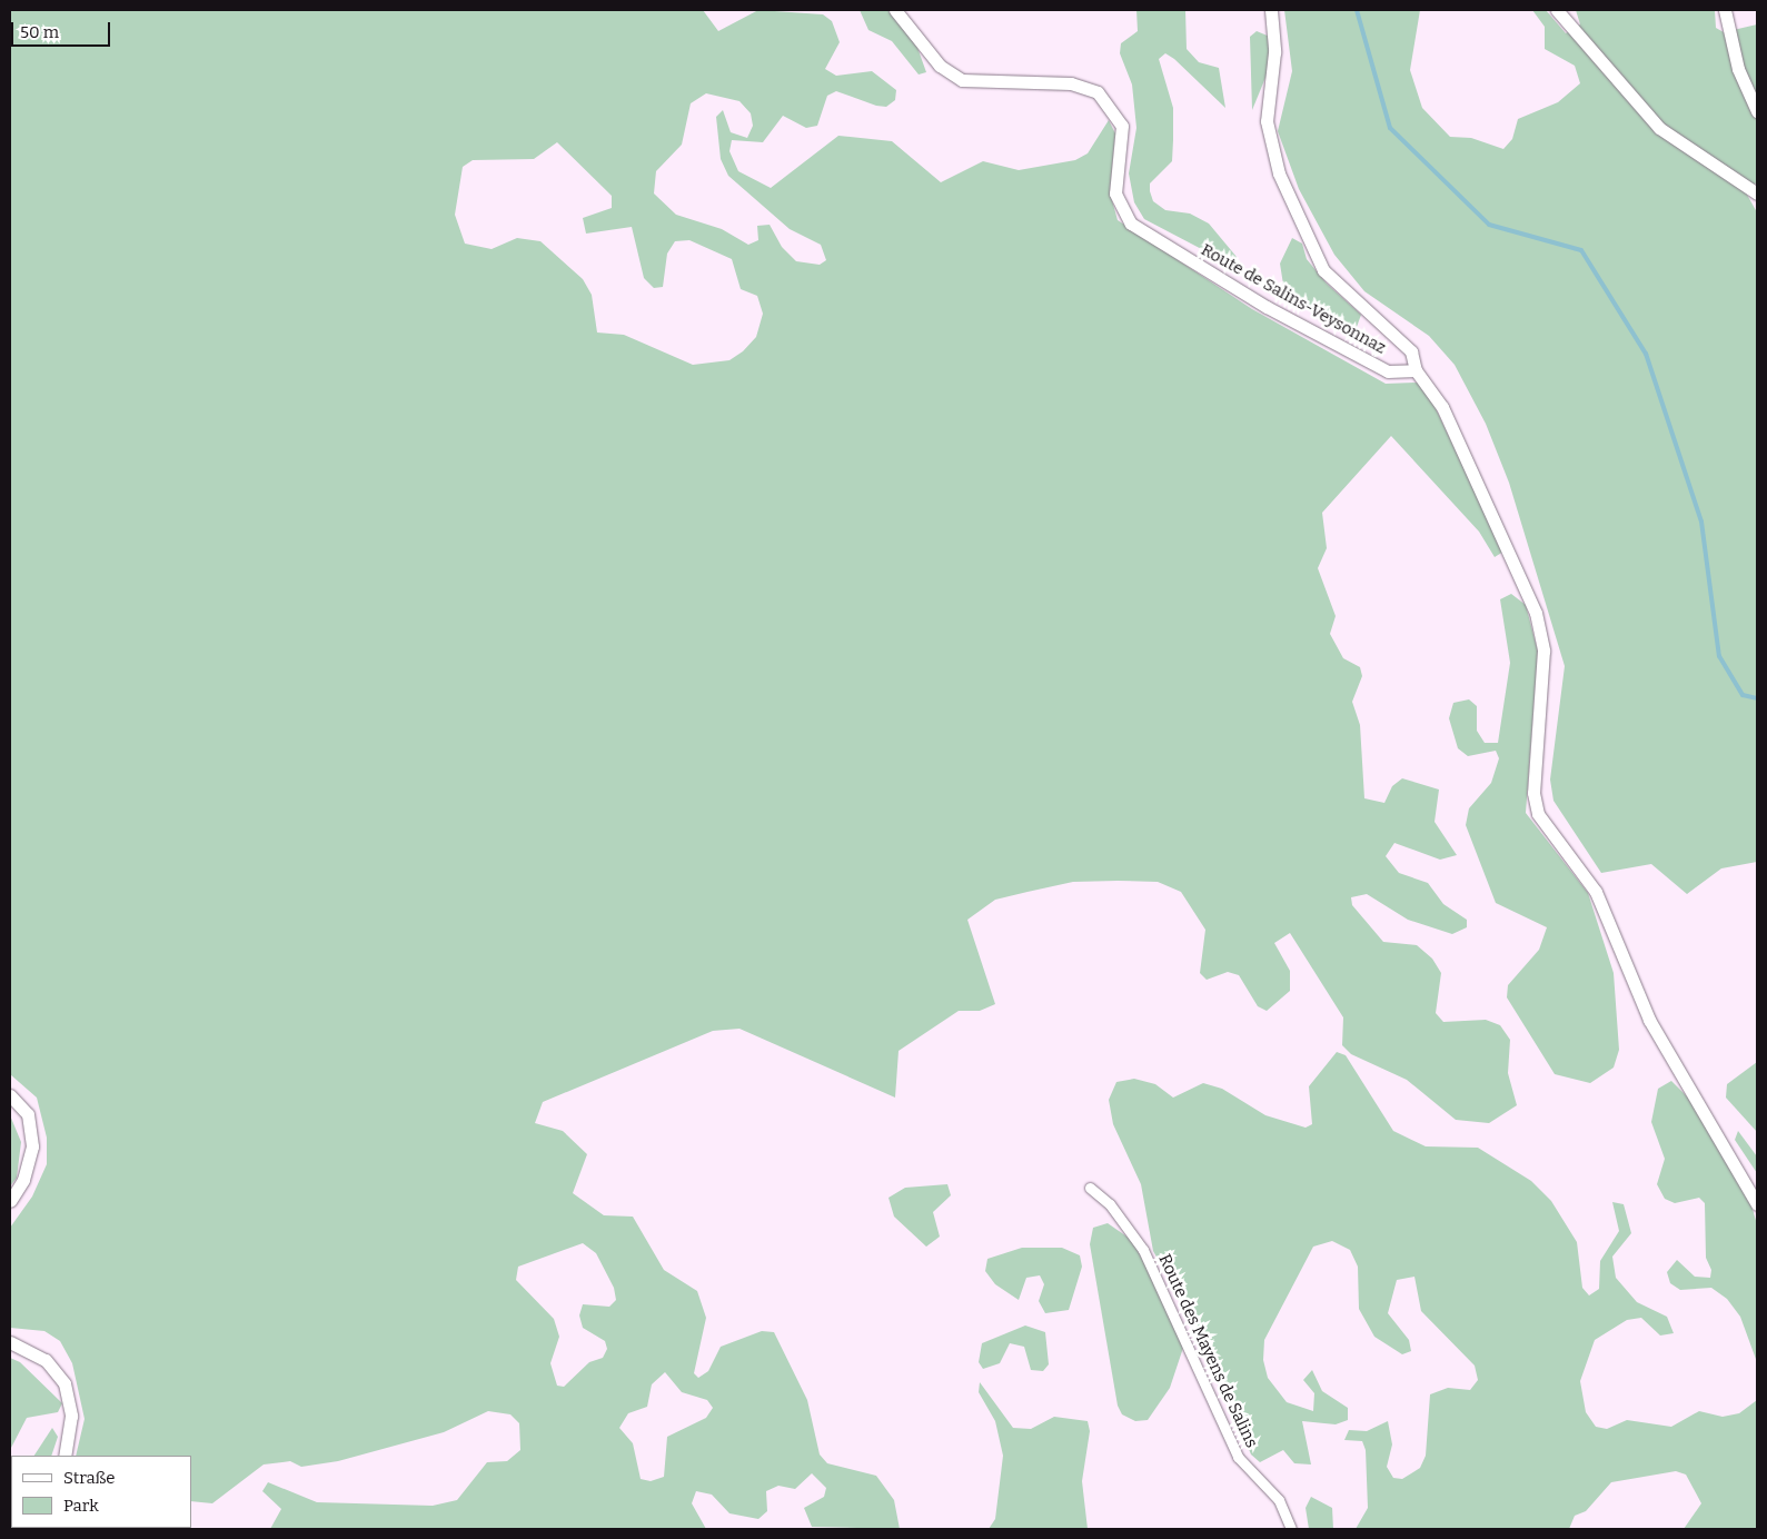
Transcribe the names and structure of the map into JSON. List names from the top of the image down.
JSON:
{
  "streets": {
    "street": ["Route de Salins-Veysonnaz", "Route des Mayens de Salins"]
  },
  "legend": ["Straße", "Park"],
  "scale_bar": "50 m"
}
